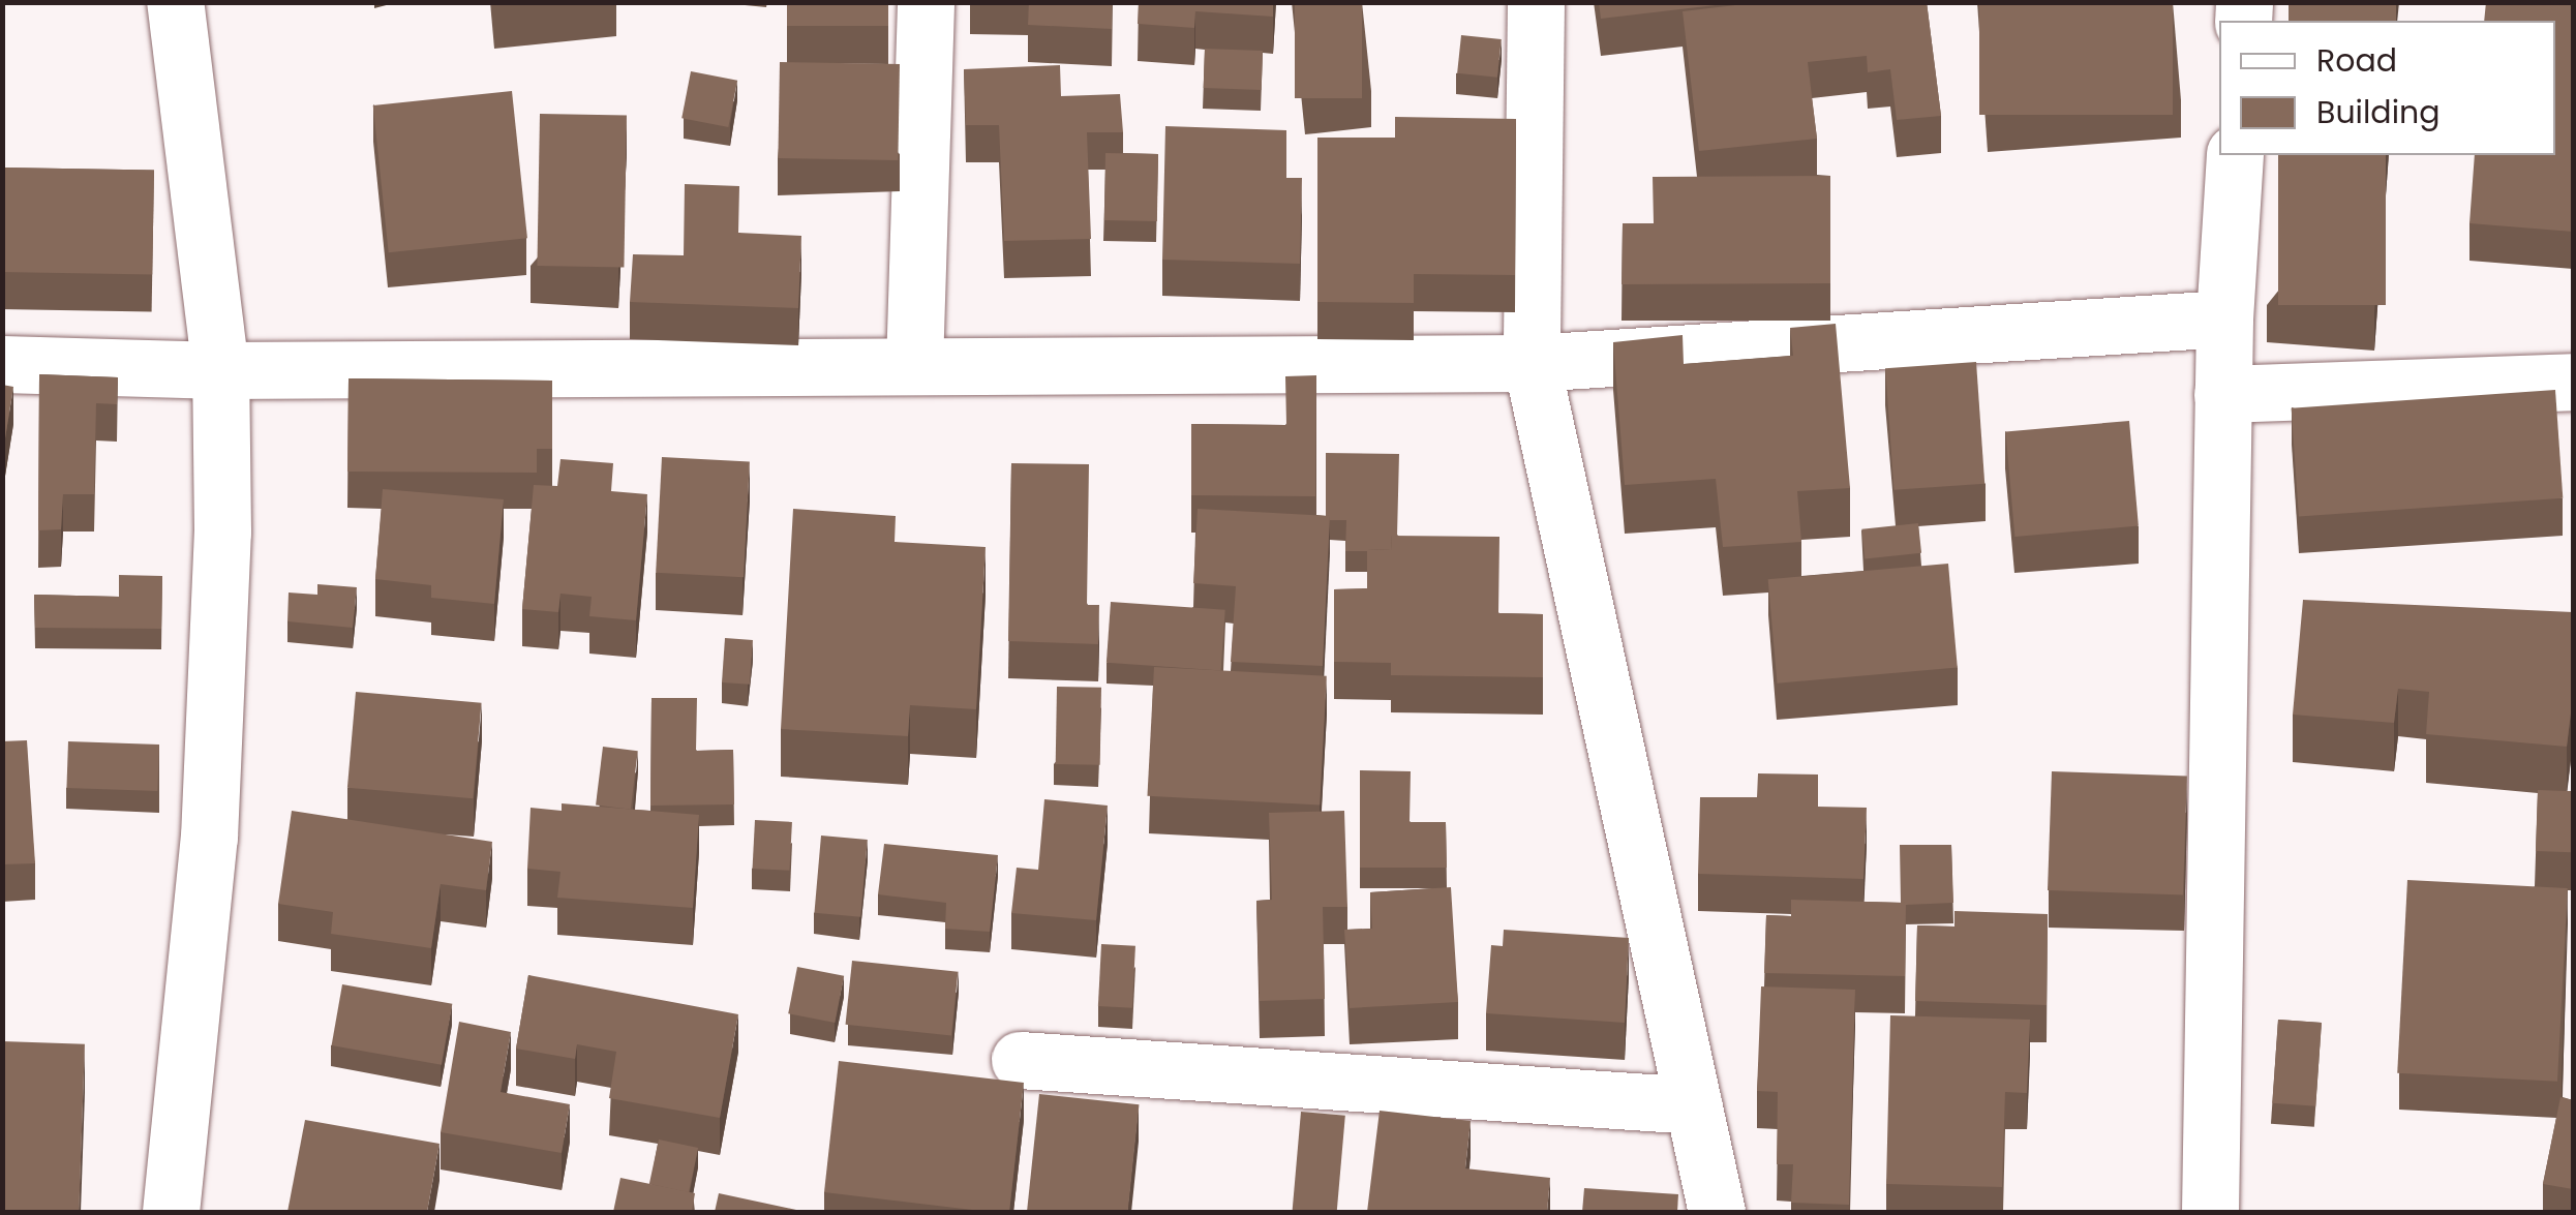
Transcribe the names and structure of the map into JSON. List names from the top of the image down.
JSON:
{
  "legend": ["Road", "Building"]
}
